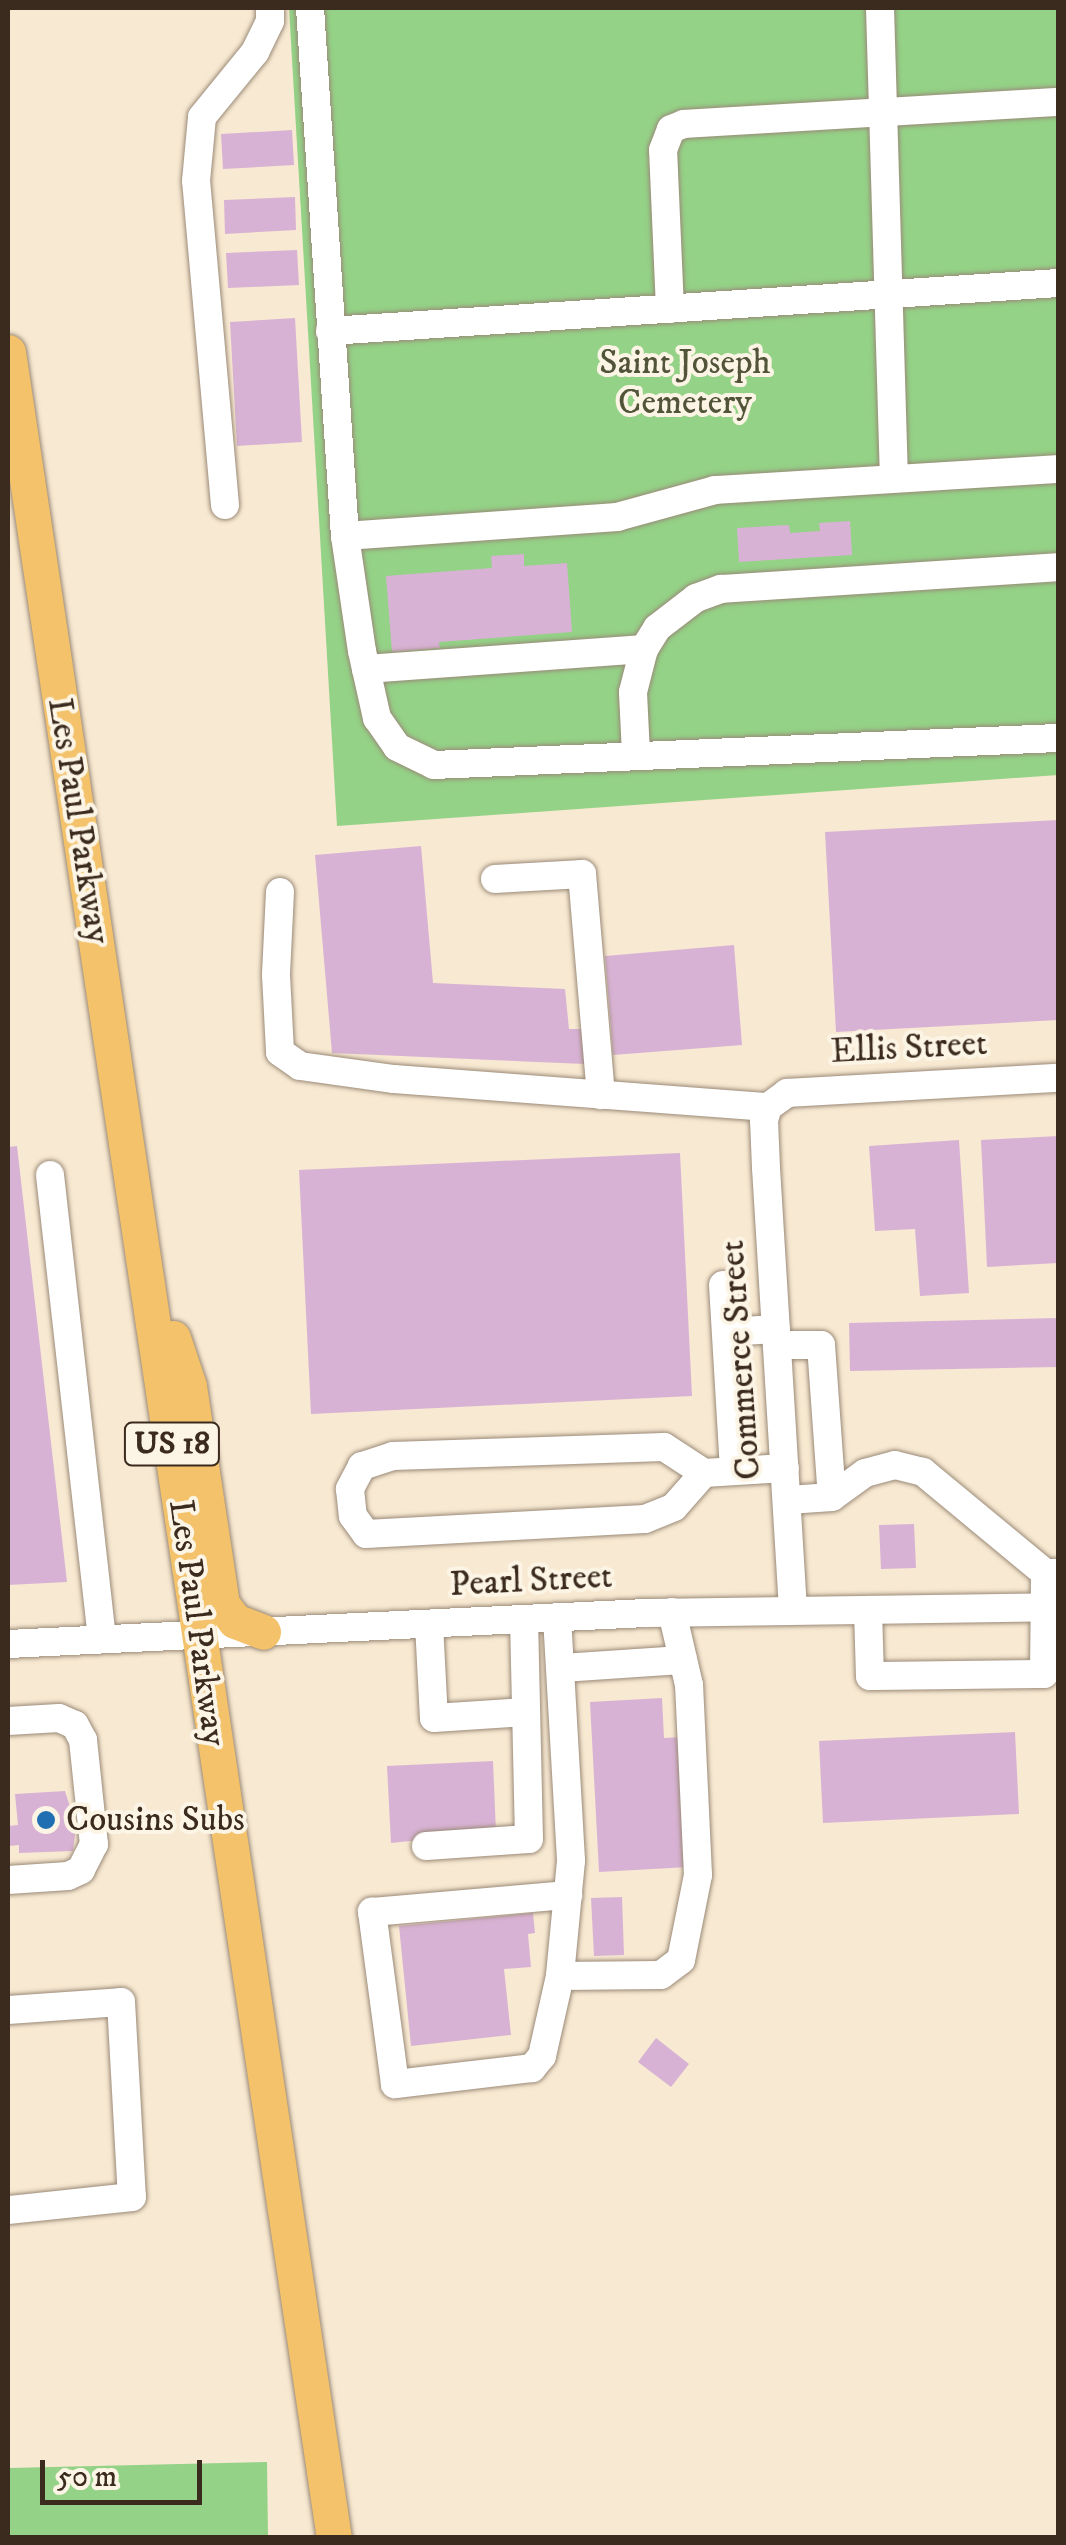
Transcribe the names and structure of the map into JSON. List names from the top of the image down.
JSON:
{
  "streets": {
    "main road": ["Les Paul Parkway", "US 18"],
    "street": ["Ellis Street", "Commerce Street", "Pearl Street"]
  },
  "crossings": [
    ["Les Paul Parkway", "Pearl Street"],
    ["Ellis Street", "Commerce Street"],
    ["Commerce Street", "Pearl Street"]
  ],
  "parks": ["Saint Joseph Cemetery"],
  "places": ["Cousins Subs"],
  "scale_bar": "50 m"
}
